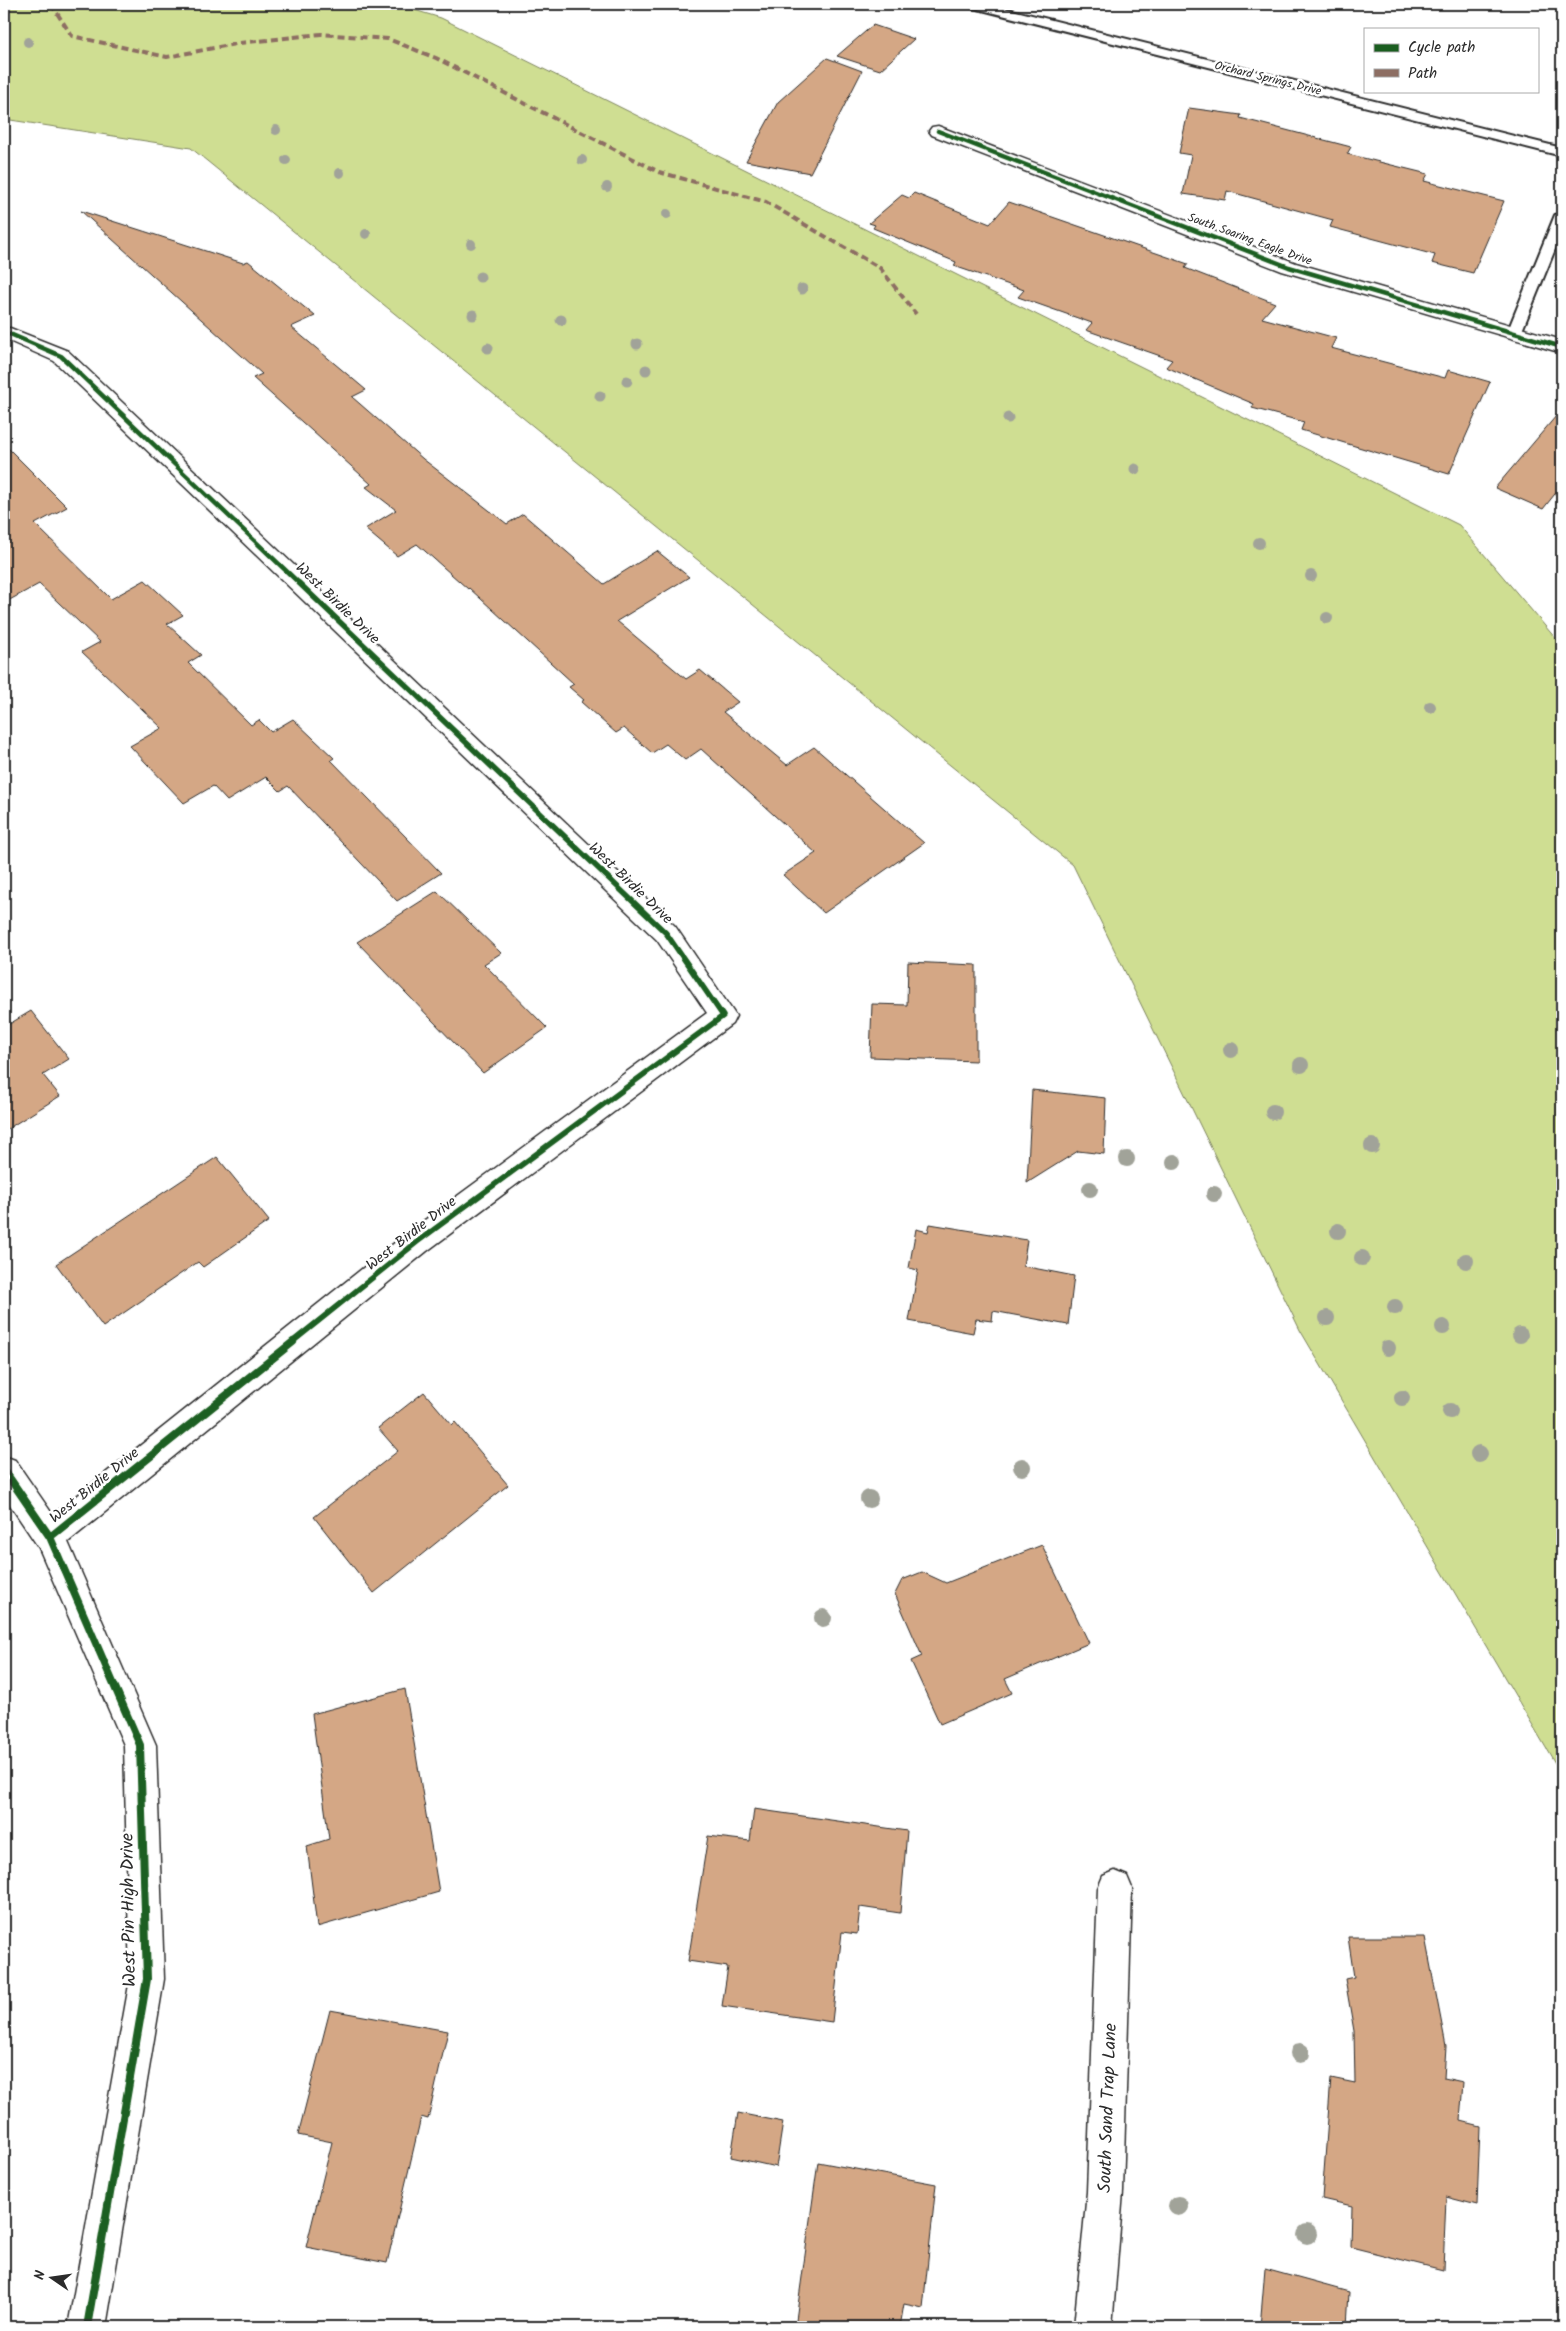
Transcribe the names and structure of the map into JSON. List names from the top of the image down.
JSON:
{
  "streets": {
    "street": [
      "South Soaring Eagle Drive",
      "West Birdie Drive",
      "West Pin High Drive",
      "South Sand Trap Lane"
    ],
    "lane": ["Orchard Springs Drive"]
  },
  "crossings": [
    ["West Birdie Drive", "West Pin High Drive"]
  ],
  "legend": ["Cycle path", "Path"],
  "north": "left"
}
